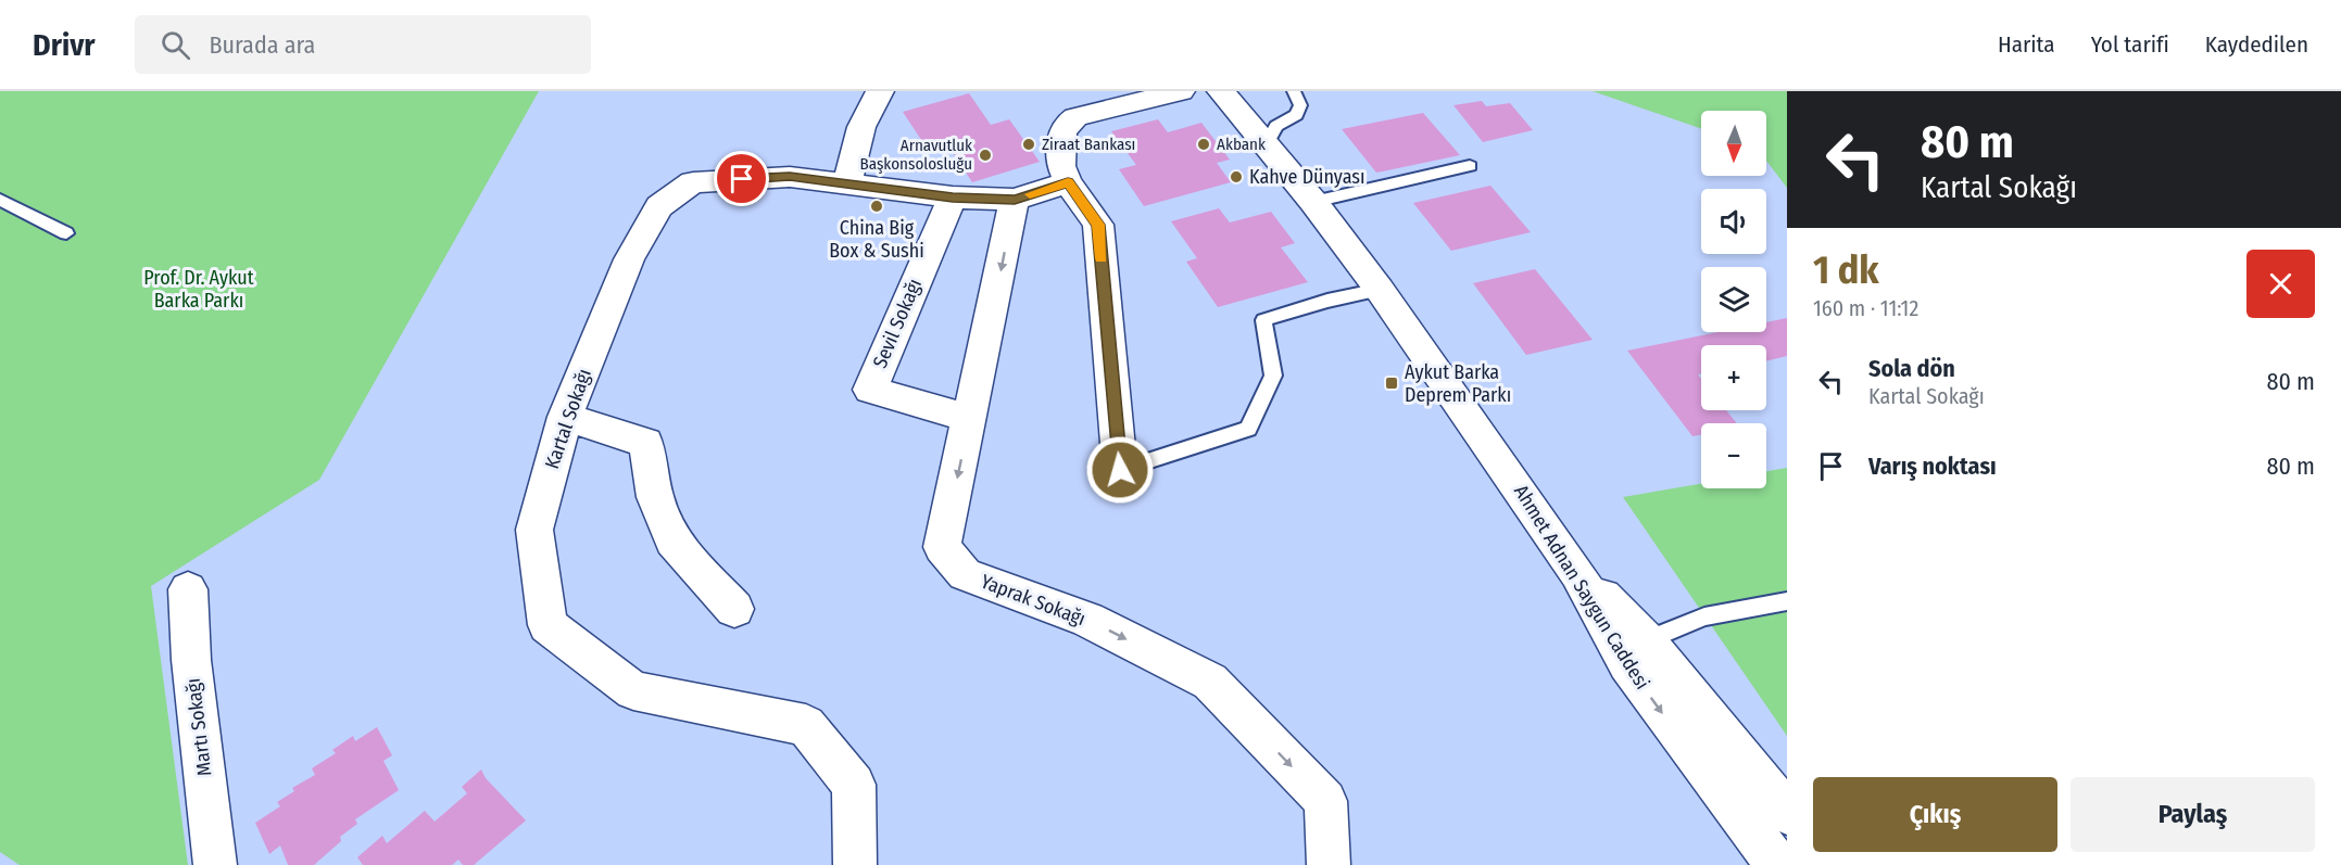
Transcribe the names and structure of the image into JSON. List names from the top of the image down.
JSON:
{
  "streets": {
    "street": [
      "Sevil Sokağı",
      "Kartal Sokağı",
      "Ahmet Adnan Saygun Caddesi",
      "Yaprak Sokağı",
      "Martı Sokağı"
    ]
  },
  "crossings": [
    ["Sevil Sokağı", "Kartal Sokağı"],
    ["Sevil Sokağı", "Yaprak Sokağı"],
    ["Kartal Sokağı", "Yaprak Sokağı"]
  ],
  "one_way": ["Yaprak Sokağı"],
  "parks": ["Prof. Dr. Aykut Barka Parkı"],
  "places": {
    "other": [
      "Ziraat Bankası",
      "Akbank",
      "Arnavutluk Başkonsolosluğu",
      "Kahve Dünyası",
      "China Big Box & Sushi"
    ],
    "transit": ["Aykut Barka Deprem Parkı"]
  },
  "north": "bottom",
  "page": {
    "header": "Drivr",
    "search": "Burada ara",
    "nav": ["Harita", "Yol tarifi", "Kaydedilen"],
    "turn": ["80 m", "Kartal Sokağı"],
    "map_buttons": ["+", "−"],
    "heading": ["1 dk", "160 m · 11:12"],
    "list": [
      {
        "name": "Sola dön",
        "note": "Kartal Sokağı",
        "value": "80 m"
      },
      {
        "name": "Varış noktası",
        "value": "80 m"
      }
    ],
    "buttons": ["Çıkış", "Paylaş"]
  }
}
